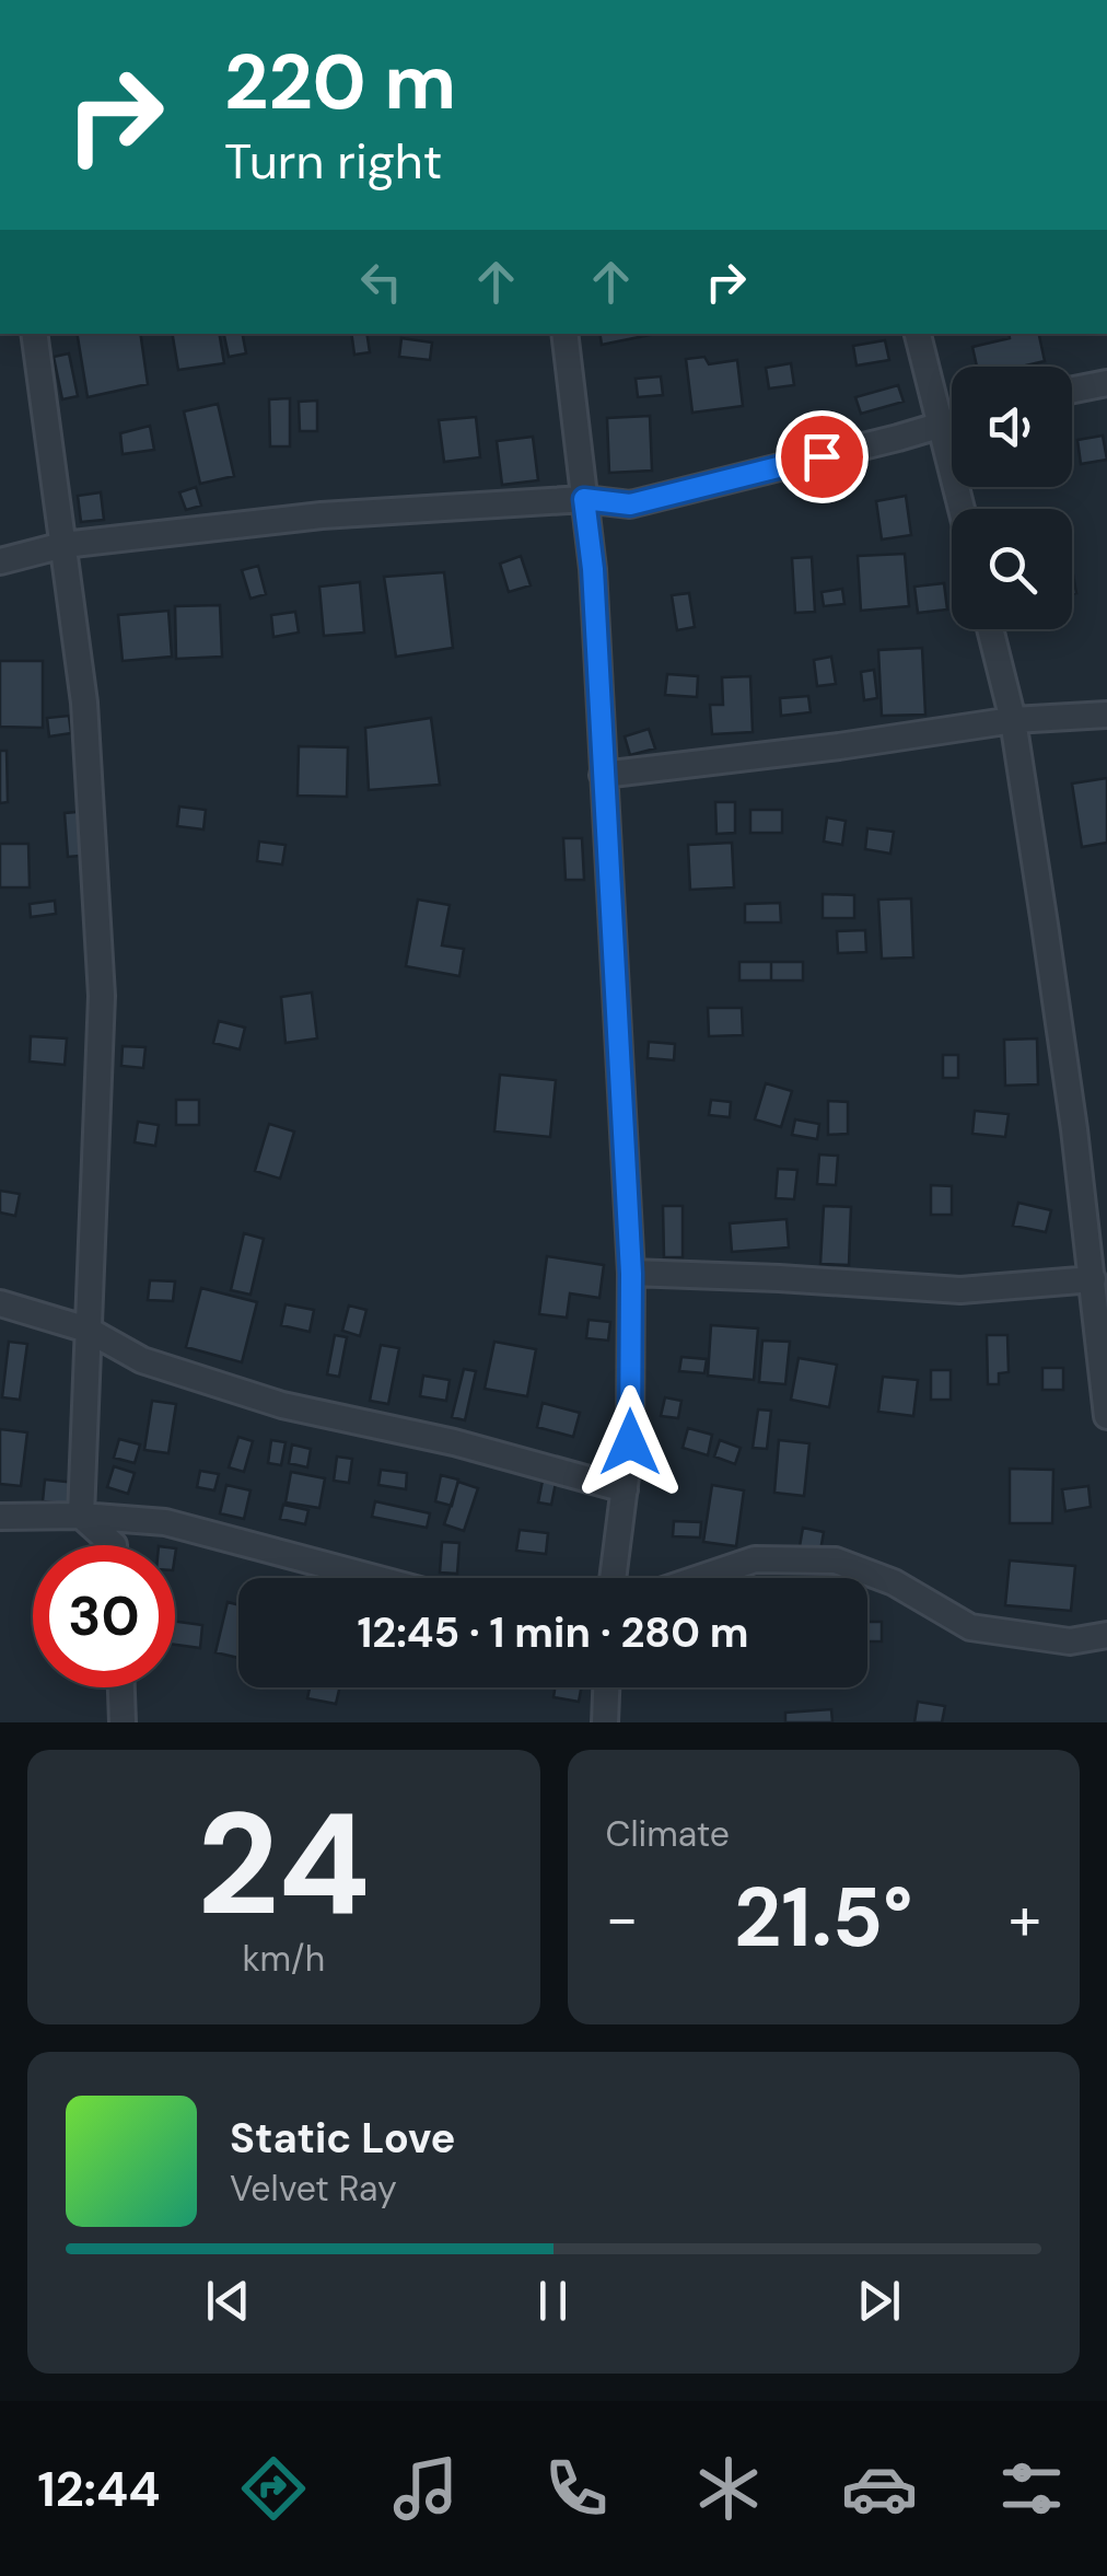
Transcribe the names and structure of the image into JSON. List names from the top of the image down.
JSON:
{
  "page": {
    "turn": ["220 m", "Turn right"],
    "limit": "30",
    "trip": "12:45 · 1 min · 280 m",
    "tile": [
      ["24", "km/h"],
      "Climate"
    ],
    "heat": ["−", "21.5°", "+"],
    "song": ["Static Love", "Velvet Ray"],
    "tabs": "12:44"
  }
}
